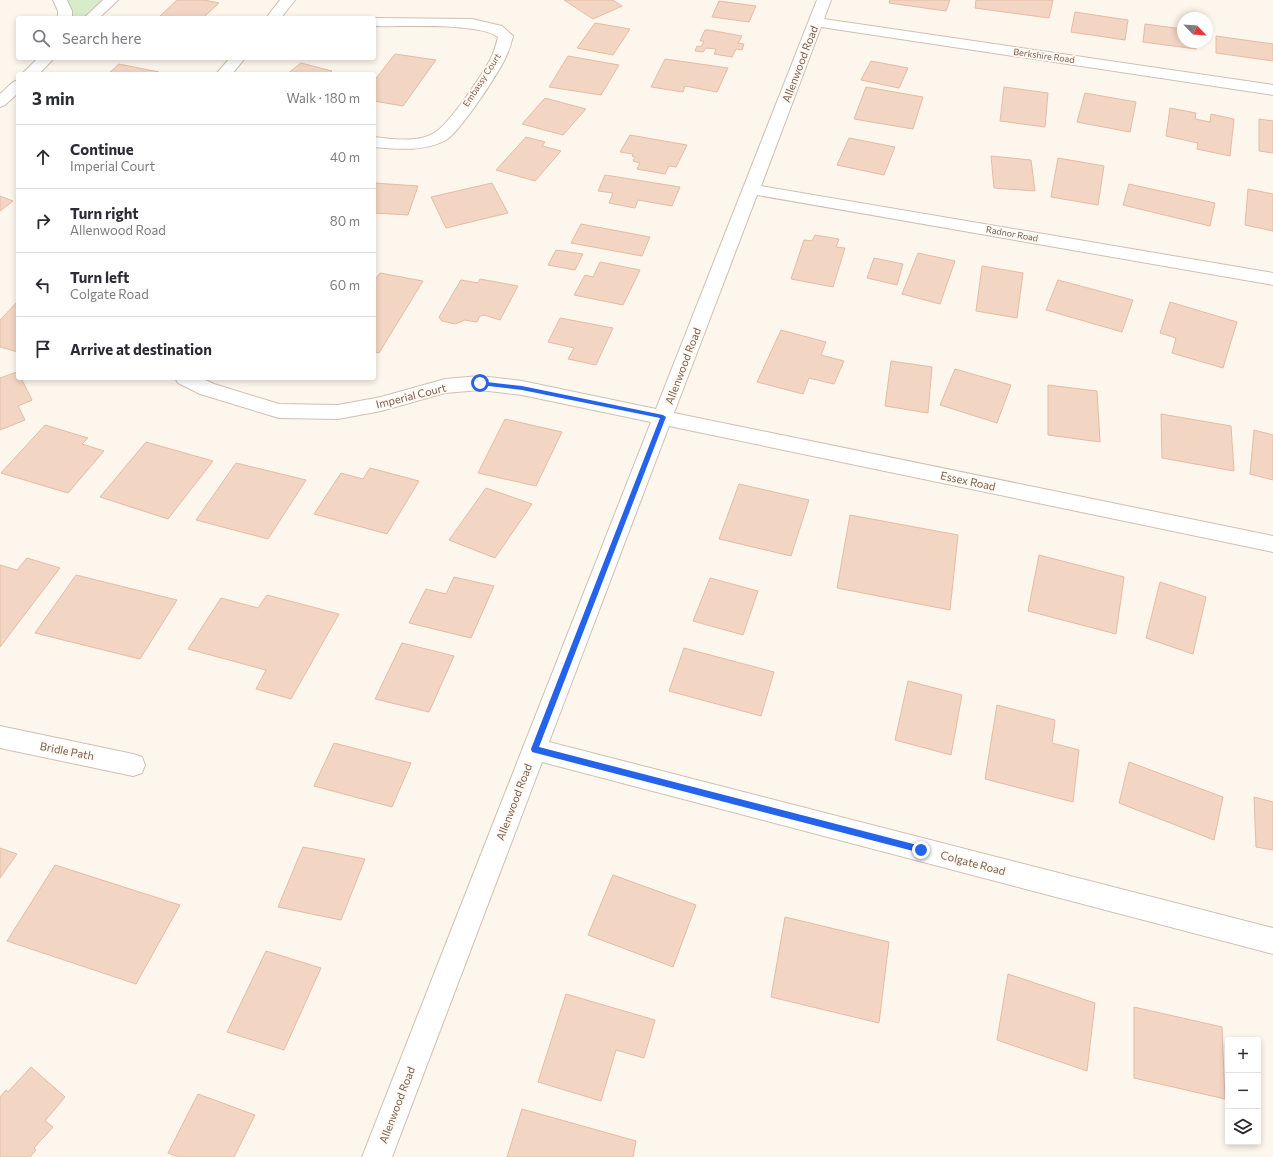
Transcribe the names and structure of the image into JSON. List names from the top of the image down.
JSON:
{
  "streets": {
    "street": [
      "Berkshire Road",
      "Allenwood Road",
      "Embassy Court",
      "Radnor Road",
      "Imperial Court",
      "Essex Road",
      "Bridle Path",
      "Colgate Road"
    ]
  },
  "crossings": [
    ["Berkshire Road", "Allenwood Road"],
    ["Allenwood Road", "Radnor Road"],
    ["Allenwood Road", "Imperial Court"],
    ["Allenwood Road", "Essex Road"],
    ["Allenwood Road", "Colgate Road"],
    ["Imperial Court", "Essex Road"]
  ],
  "north": "bottom right",
  "page": {
    "search": "Search here",
    "heading": ["3 min", "Walk · 180 m"],
    "list": [
      ["Continue", "Imperial Court", "40 m"],
      ["Turn right", "Allenwood Road", "80 m"],
      ["Turn left", "Colgate Road", "60 m"],
      "Arrive at destination"
    ],
    "map_buttons": ["+", "−"]
  }
}
